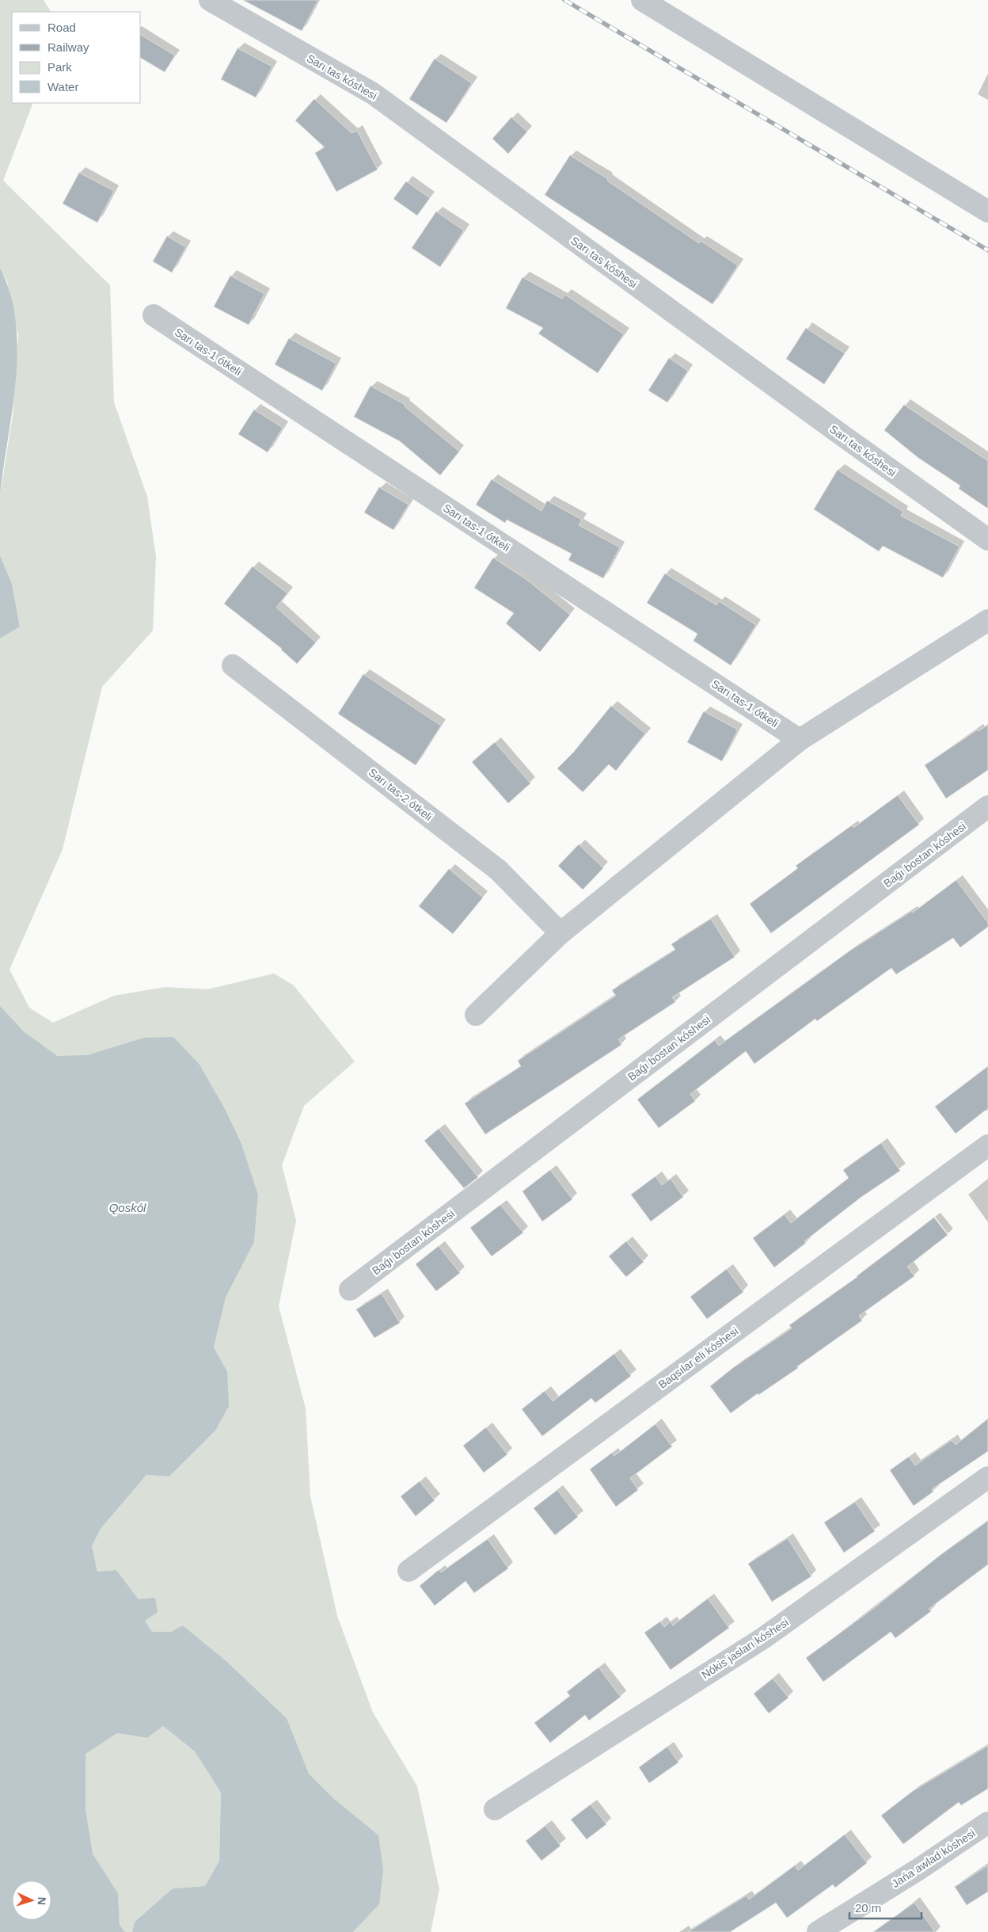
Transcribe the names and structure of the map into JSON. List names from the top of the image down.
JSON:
{
  "streets": {
    "street": [
      "Sarı tas kóshesi",
      "Sarı tas-1 ótkeli",
      "Sarı tas-2 ótkeli",
      "Baǵı bostan kóshesi",
      "Baqsılar eli kóshesi",
      "Nókis jasları kóshesi",
      "Jańa awlad kóshesi"
    ]
  },
  "water": ["Qoskól"],
  "legend": [
    "Road",
    "Railway",
    "Park",
    "Water"
  ],
  "scale_bar": "20 m",
  "north": "right"
}
